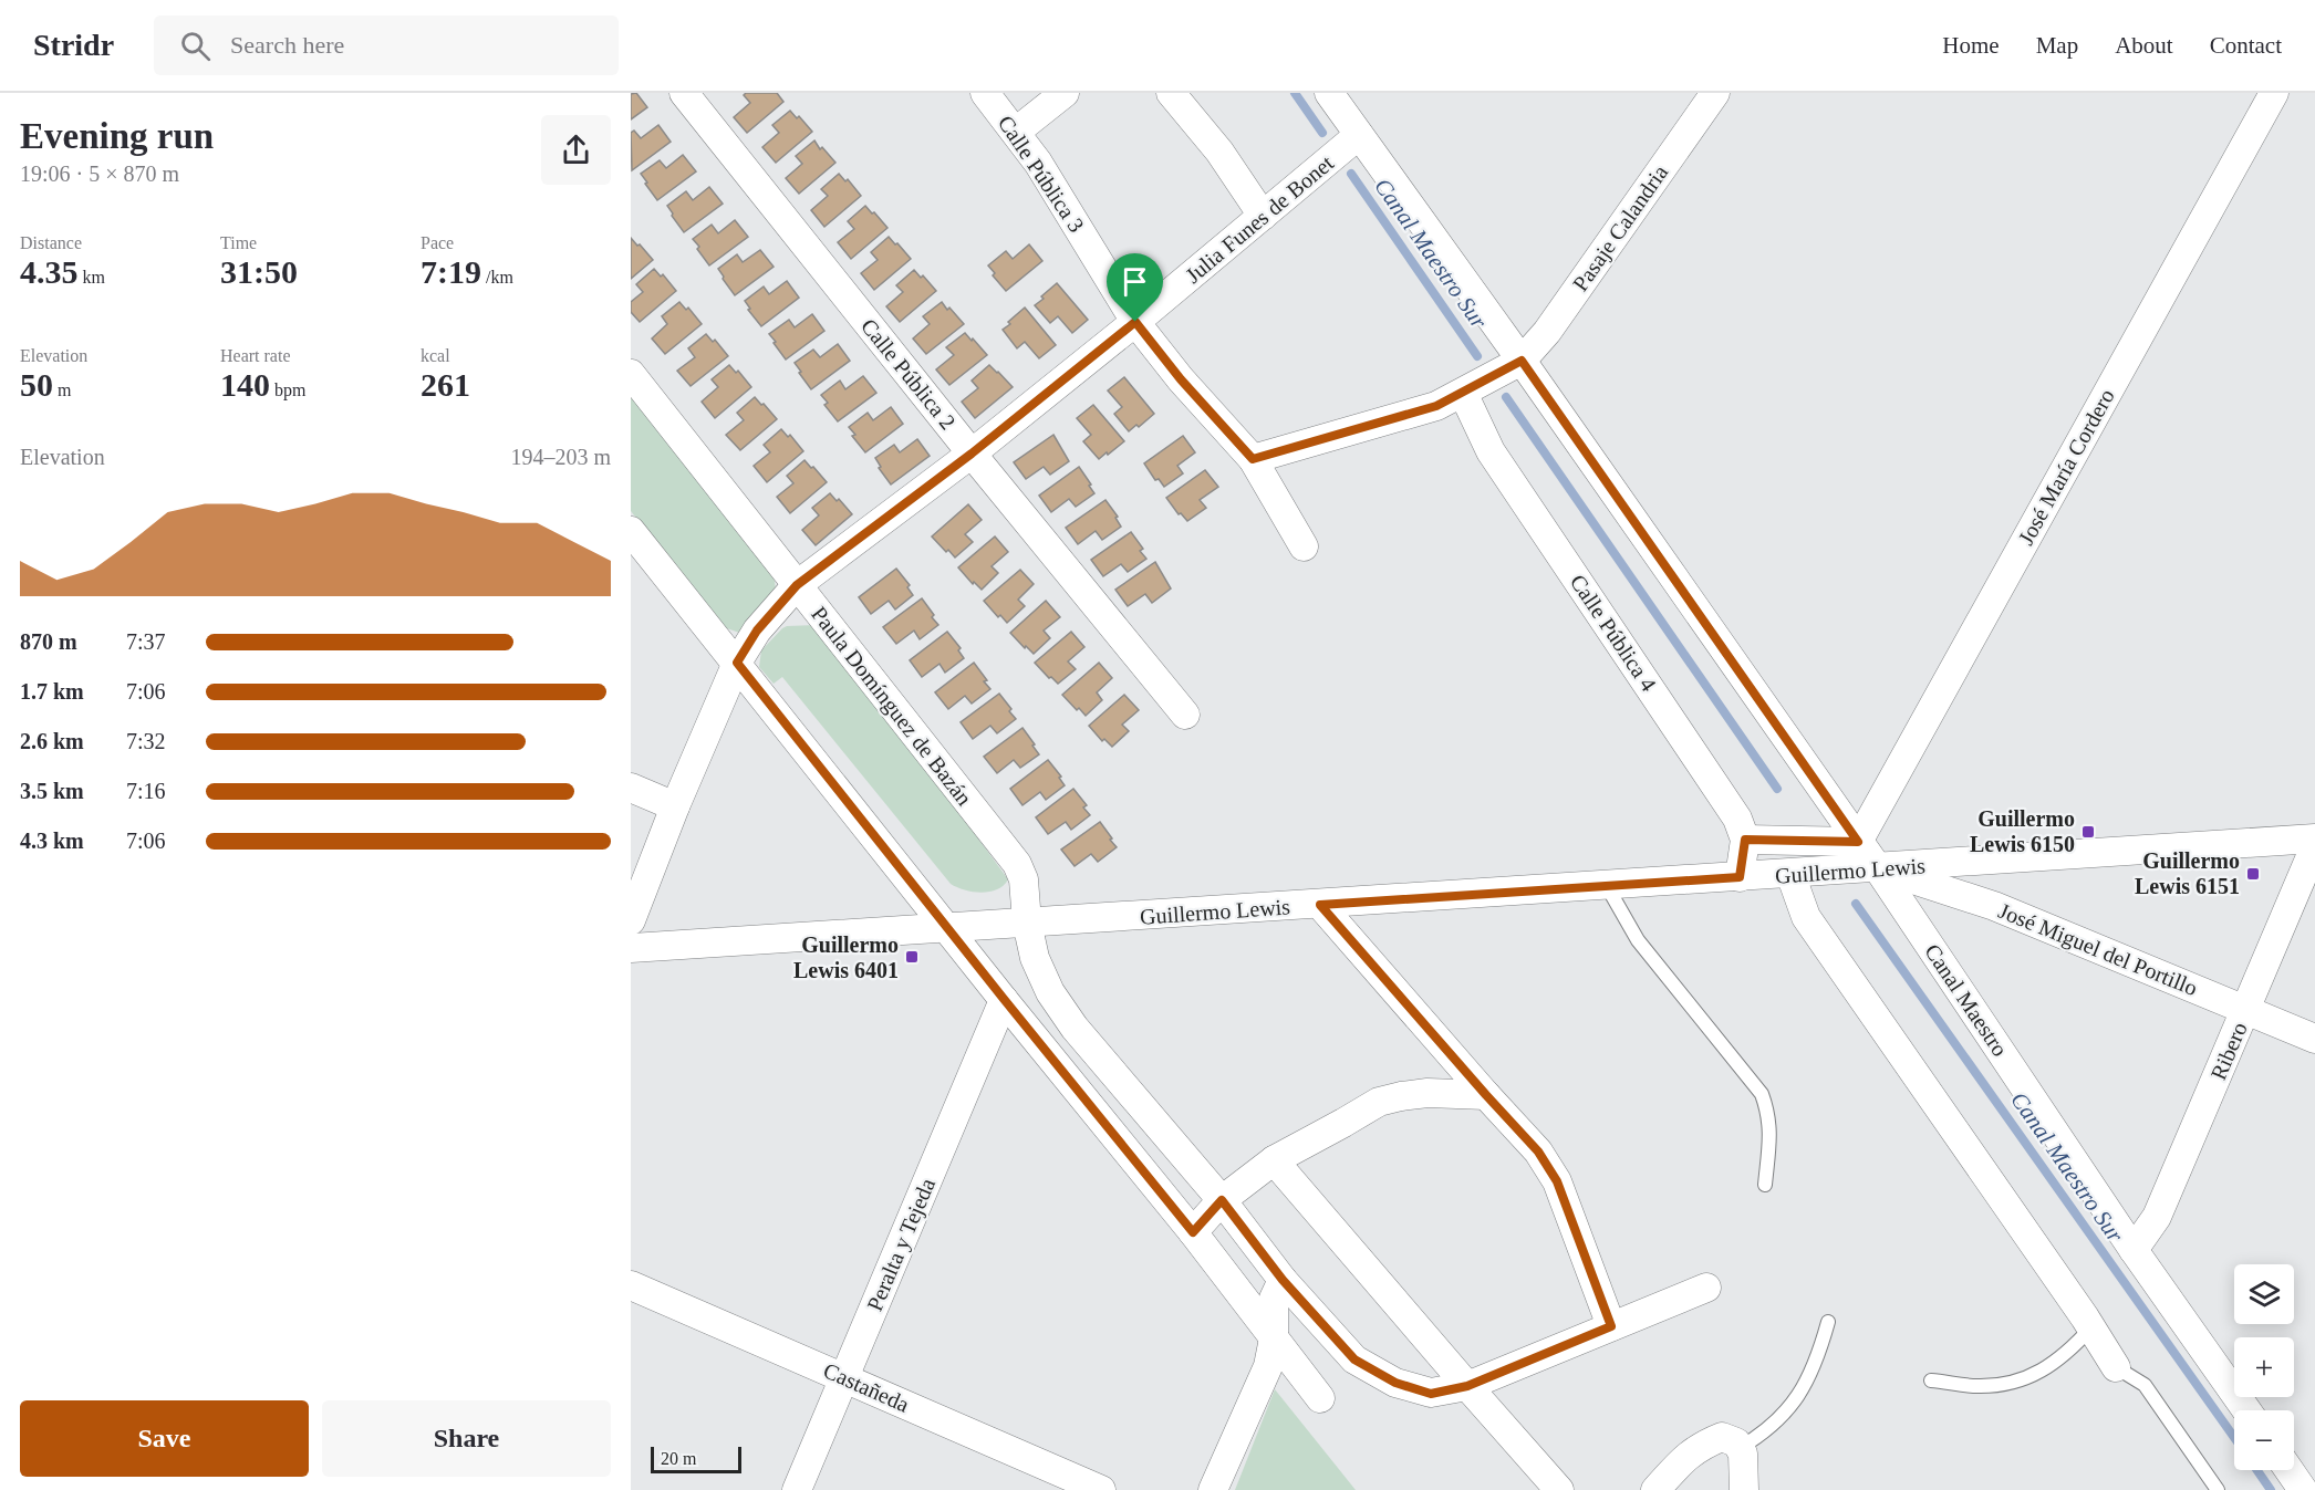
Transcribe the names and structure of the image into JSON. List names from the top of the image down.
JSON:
{
  "streets": {
    "street": [
      "Calle Pública 3",
      "Julia Funes de Bonet",
      "Pasaje Calandria",
      "Calle Pública 2",
      "José María Cordero",
      "Calle Pública 4",
      "Paula Domínguez de Bazán",
      "Guillermo Lewis",
      "José Miguel del Portillo",
      "Canal Maestro",
      "Ribero",
      "Peralta y Tejeda",
      "Castañeda"
    ]
  },
  "crossings": [
    ["Calle Pública 3", "Julia Funes de Bonet"],
    ["Calle Pública 3", "Pasaje Calandria"],
    ["Julia Funes de Bonet", "Calle Pública 2"],
    ["Julia Funes de Bonet", "Paula Domínguez de Bazán"],
    ["Julia Funes de Bonet", "Canal Maestro"],
    ["Pasaje Calandria", "Calle Pública 4"],
    ["Pasaje Calandria", "Canal Maestro"],
    ["José María Cordero", "Canal Maestro"],
    ["Paula Domínguez de Bazán", "Guillermo Lewis"],
    ["Guillermo Lewis", "José Miguel del Portillo"],
    ["Guillermo Lewis", "Canal Maestro"],
    ["José Miguel del Portillo", "Canal Maestro"],
    ["José Miguel del Portillo", "Ribero"],
    ["Canal Maestro", "Ribero"],
    ["Peralta y Tejeda", "Castañeda"]
  ],
  "water": ["Canal Maestro Sur"],
  "places": {
    "transit": ["Guillermo Lewis 6150", "Guillermo Lewis 6151", "Guillermo Lewis 6401"]
  },
  "scale_bar": "20 m",
  "page": {
    "header": "Stridr",
    "search": "Search here",
    "nav": [
      "Home",
      "Map",
      "About",
      "Contact"
    ],
    "heading": ["Evening run", "19:06 · 5 × 870 m"],
    "stats": [
      ["Distance", "4.35 km"],
      ["Time", "31:50"],
      ["Pace", "7:19 /km"],
      ["Elevation", "50 m"],
      ["Heart rate", "140 bpm"],
      ["kcal", "261"]
    ],
    "chart": ["Elevation", "194–203 m"],
    "list": [
      {
        "name": "870 m",
        "note": "7:37"
      },
      {
        "name": "1.7 km",
        "note": "7:06"
      },
      {
        "name": "2.6 km",
        "note": "7:32"
      },
      {
        "name": "3.5 km",
        "note": "7:16"
      },
      {
        "name": "4.3 km",
        "note": "7:06"
      }
    ],
    "map_buttons": ["+", "−"],
    "buttons": ["Save", "Share"],
    "scale": "20 m"
  }
}
